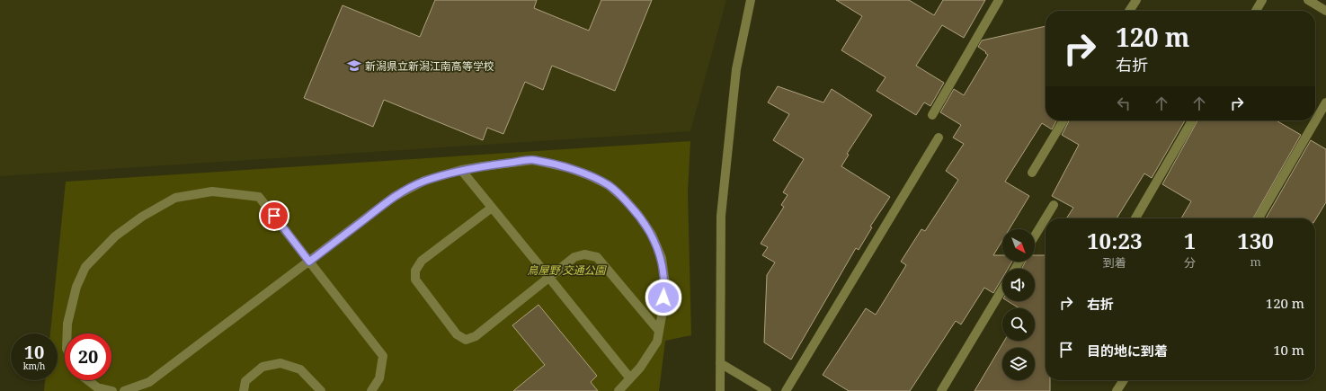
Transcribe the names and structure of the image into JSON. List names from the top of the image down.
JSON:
{
  "parks": ["鳥屋野 交通公園"],
  "places": {
    "school or university": ["新潟県立新潟江南高等学校"]
  },
  "north": "bottom right",
  "page": {
    "turn": ["120 m", "右折"],
    "eta": [
      "10:23",
      "到着",
      "1",
      "分",
      "130",
      "m"
    ],
    "list": [
      {
        "name": "右折",
        "value": "120 m"
      },
      {
        "name": "目的地に到着",
        "value": "10 m"
      }
    ],
    "speed": "10 km/h",
    "limit": "20"
  }
}
